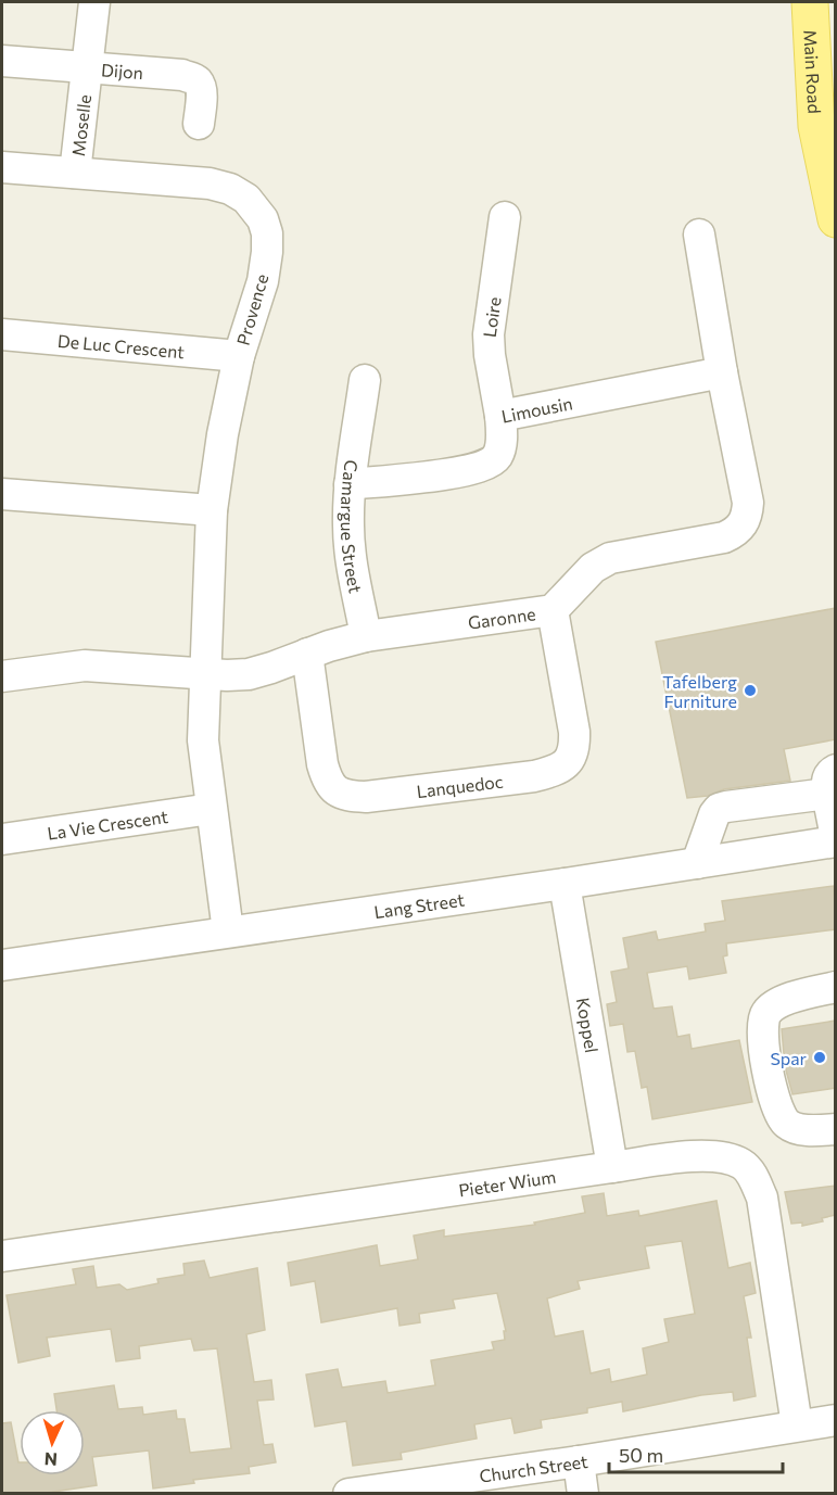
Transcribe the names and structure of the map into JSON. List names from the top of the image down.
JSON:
{
  "streets": {
    "main road": ["Main Road"],
    "street": [
      "Dijon",
      "Moselle",
      "Provence",
      "Loire",
      "De Luc Crescent",
      "Limousin",
      "Camargue Street",
      "Garonne",
      "Lanquedoc",
      "La Vie Crescent",
      "Lang Street",
      "Koppel",
      "Pieter Wium",
      "Church Street"
    ]
  },
  "crossings": [
    ["Dijon", "Moselle"],
    ["Moselle", "Provence"],
    ["Provence", "De Luc Crescent"],
    ["Provence", "Garonne"],
    ["Loire", "Limousin"],
    ["Limousin", "Camargue Street"],
    ["Limousin", "Garonne"],
    ["Camargue Street", "Garonne"],
    ["Garonne", "Lanquedoc"],
    ["Lang Street", "Koppel"],
    ["Koppel", "Pieter Wium"],
    ["Pieter Wium", "Church Street"]
  ],
  "places": ["Tafelberg Furniture", "Spar"],
  "scale_bar": "50 m",
  "north": "bottom"
}
